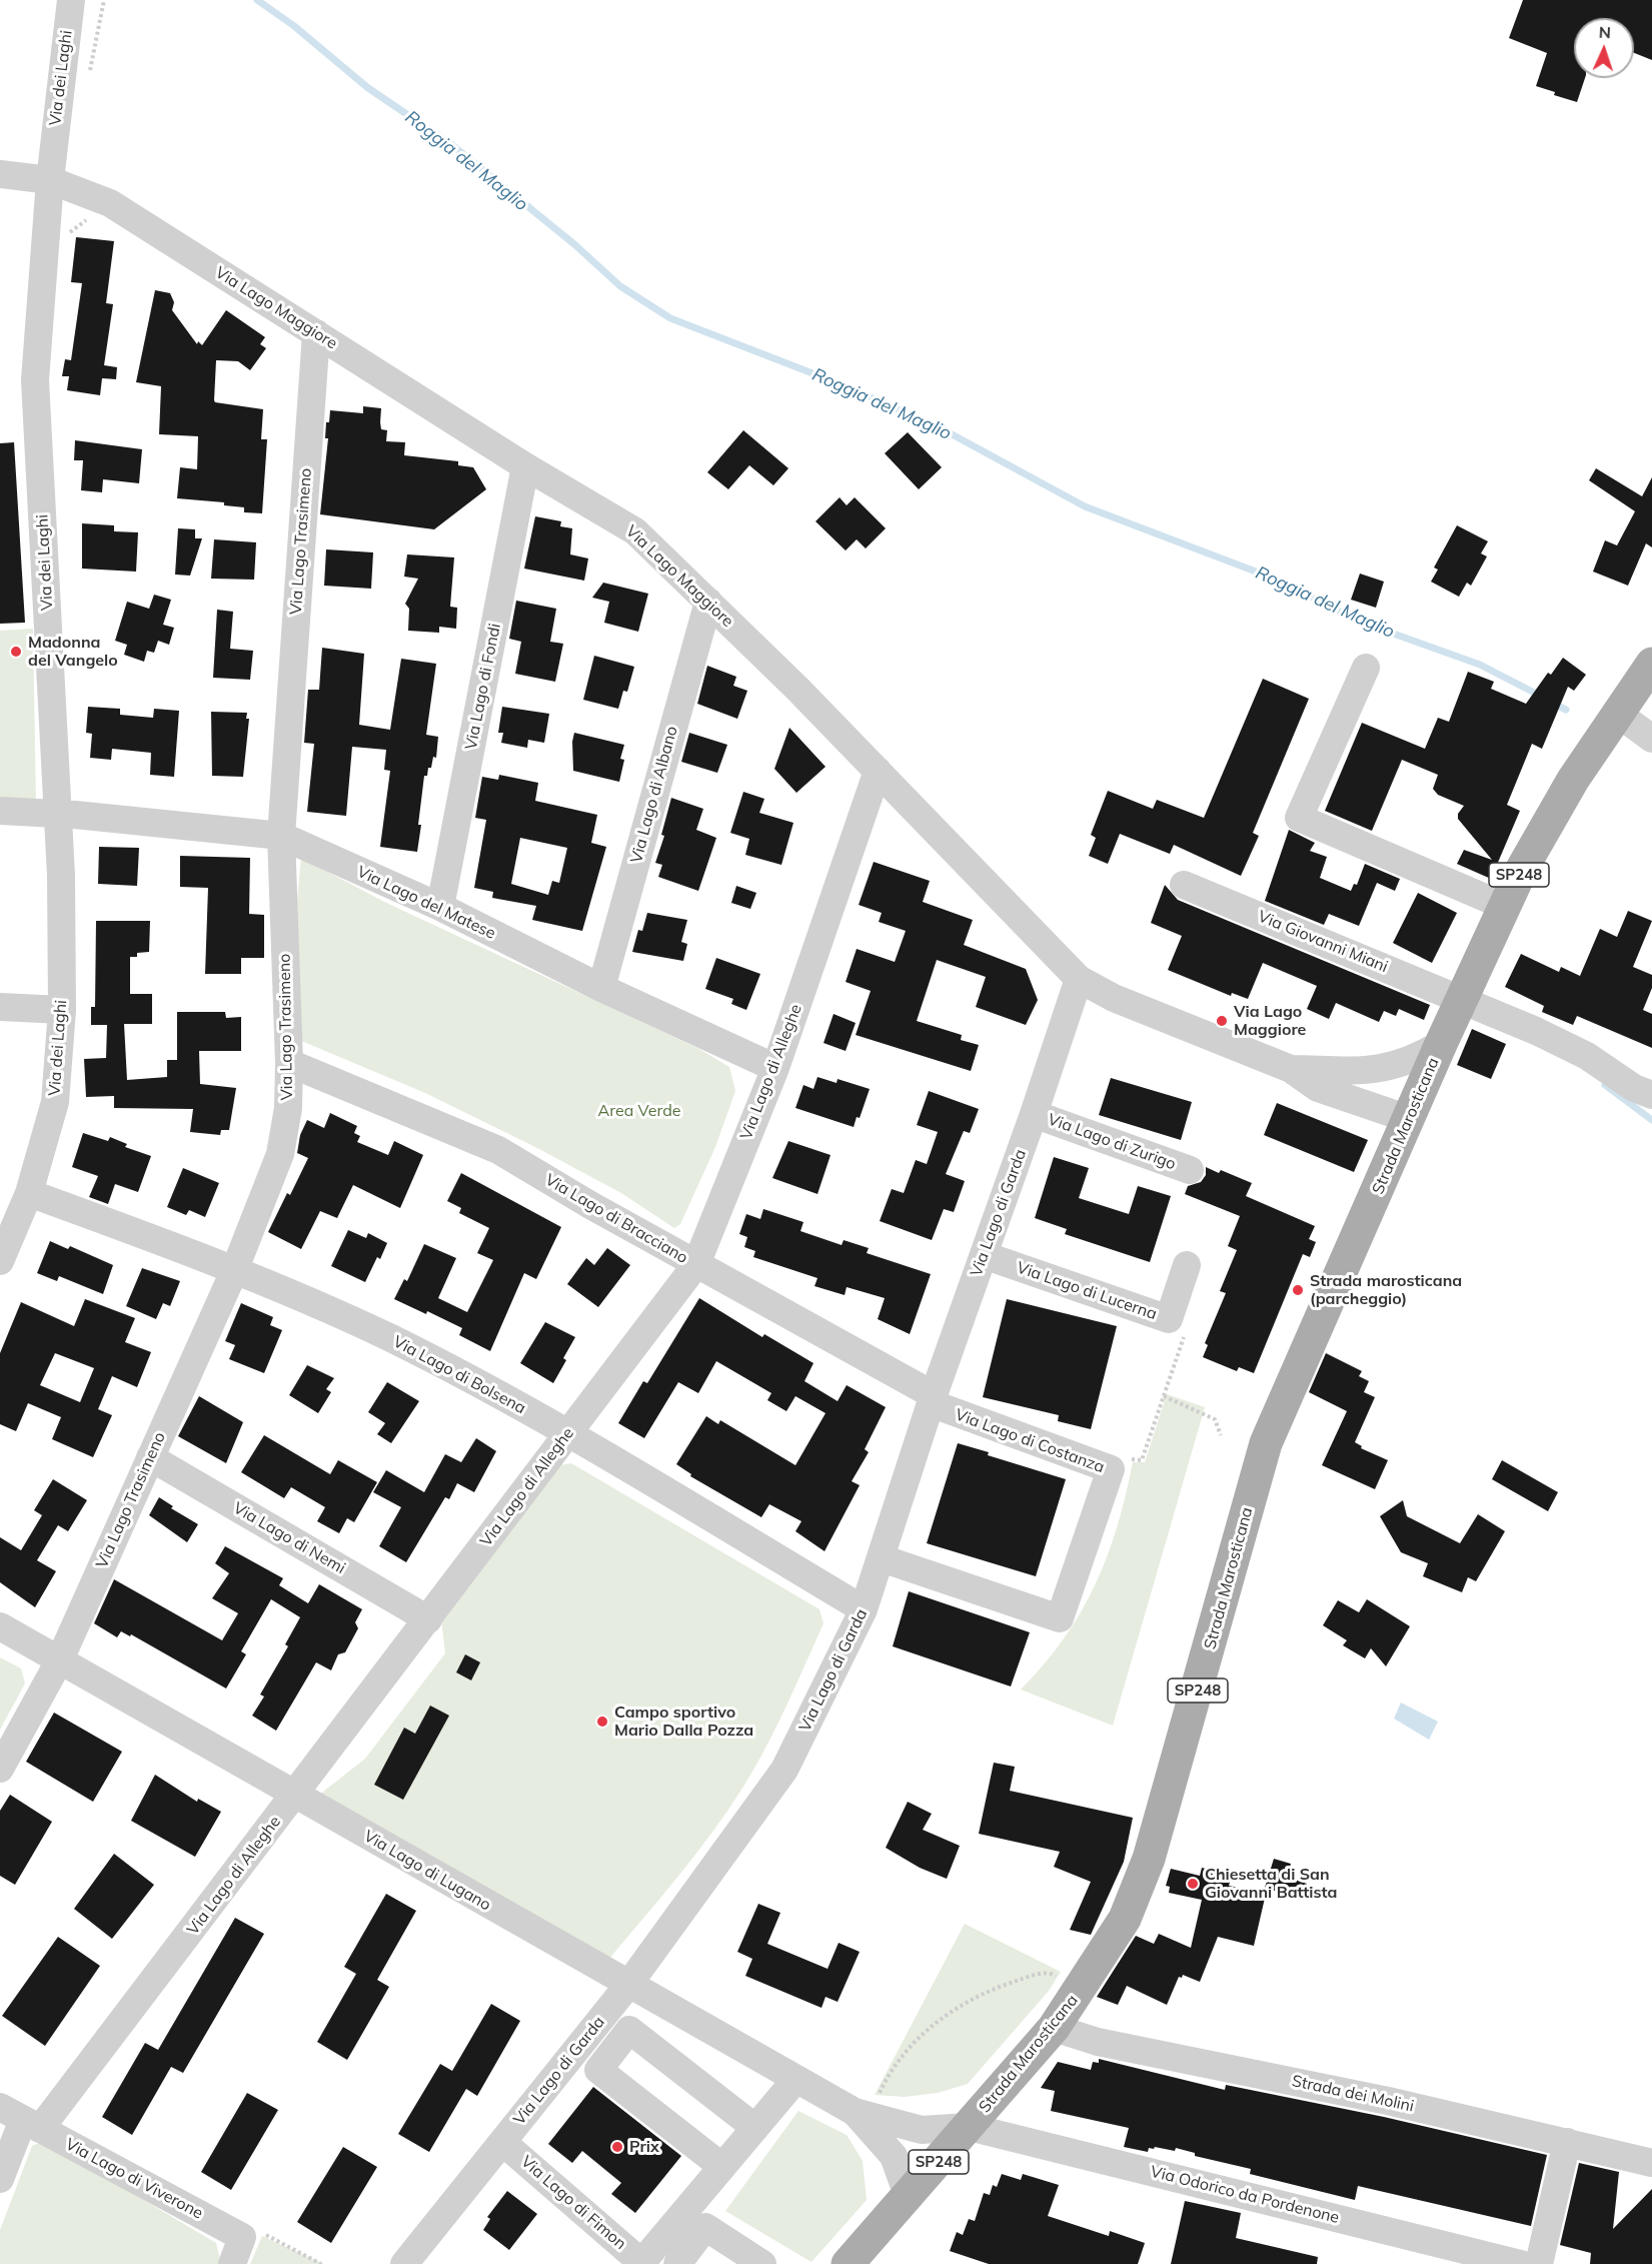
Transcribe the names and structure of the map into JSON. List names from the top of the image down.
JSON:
{
  "streets": {
    "main road": ["SP248", "Strada Marosticana"],
    "street": [
      "Via dei Laghi",
      "Via Lago Maggiore",
      "Via Lago Trasimeno",
      "Via Lago di Fondi",
      "Via Lago di Albano",
      "Via Lago del Matese",
      "Via Giovanni Miani",
      "Via Lago di Alleghe",
      "Via Lago di Zurigo",
      "Via Lago di Garda",
      "Via Lago di Bracciano",
      "Via Lago di Lucerna",
      "Via Lago di Bolsena",
      "Via Lago di Costanza",
      "Via Lago di Nemi",
      "Via Lago di Lugano",
      "Strada dei Molini",
      "Via Lago di Viverone",
      "Via Odorico da Pordenone",
      "Via Lago di Fimon"
    ]
  },
  "crossings": [
    ["Via dei Laghi", "Via Lago Maggiore"],
    ["Via dei Laghi", "Via Lago del Matese"],
    ["Via dei Laghi", "Via Lago di Bolsena"],
    ["Via Lago Maggiore", "Via Lago Trasimeno"],
    ["Via Lago Maggiore", "Via Lago di Fondi"],
    ["Via Lago Maggiore", "Via Lago di Albano"],
    ["Via Lago Maggiore", "Via Lago di Alleghe"],
    ["Via Lago Maggiore", "Strada Marosticana"],
    ["Via Lago Maggiore", "Via Lago di Garda"],
    ["Via Lago Trasimeno", "Via Lago del Matese"],
    ["Via Lago Trasimeno", "Via Lago di Bracciano"],
    ["Via Lago Trasimeno", "Via Lago di Bolsena"],
    ["Via Lago Trasimeno", "Via Lago di Nemi"],
    ["Via Lago Trasimeno", "Via Lago di Lugano"],
    ["Via Lago di Fondi", "Via Lago del Matese"],
    ["Via Lago di Albano", "Via Lago del Matese"],
    ["Via Lago del Matese", "Via Lago di Alleghe"],
    ["Via Giovanni Miani", "Strada Marosticana"],
    ["Via Lago di Alleghe", "Via Lago di Bracciano"],
    ["Via Lago di Alleghe", "Via Lago di Bolsena"],
    ["Via Lago di Alleghe", "Via Lago di Nemi"],
    ["Via Lago di Alleghe", "Via Lago di Lugano"],
    ["Via Lago di Alleghe", "Via Lago di Viverone"],
    ["Strada Marosticana", "Via Lago di Lugano"],
    ["Strada Marosticana", "Strada dei Molini"],
    ["Strada Marosticana", "Via Odorico da Pordenone"],
    ["Via Lago di Zurigo", "Via Lago di Garda"],
    ["Via Lago di Garda", "Via Lago di Bracciano"],
    ["Via Lago di Garda", "Via Lago di Lucerna"],
    ["Via Lago di Garda", "Via Lago di Bolsena"],
    ["Via Lago di Garda", "Via Lago di Costanza"],
    ["Via Lago di Garda", "Via Lago di Lugano"],
    ["Via Lago di Garda", "Via Lago di Fimon"],
    ["Via Lago di Bracciano", "Via Lago di Costanza"],
    ["Via Lago di Lugano", "Via Odorico da Pordenone"]
  ],
  "water": ["Roggia del Maglio"],
  "parks": ["Area Verde"],
  "places": [
    "Madonna del Vangelo",
    "Via Lago Maggiore",
    "Strada marosticana (parcheggio)",
    "Campo sportivo Mario Dalla Pozza",
    "Chiesetta di San Giovanni Battista",
    "Prix"
  ],
  "north": "top"
}
